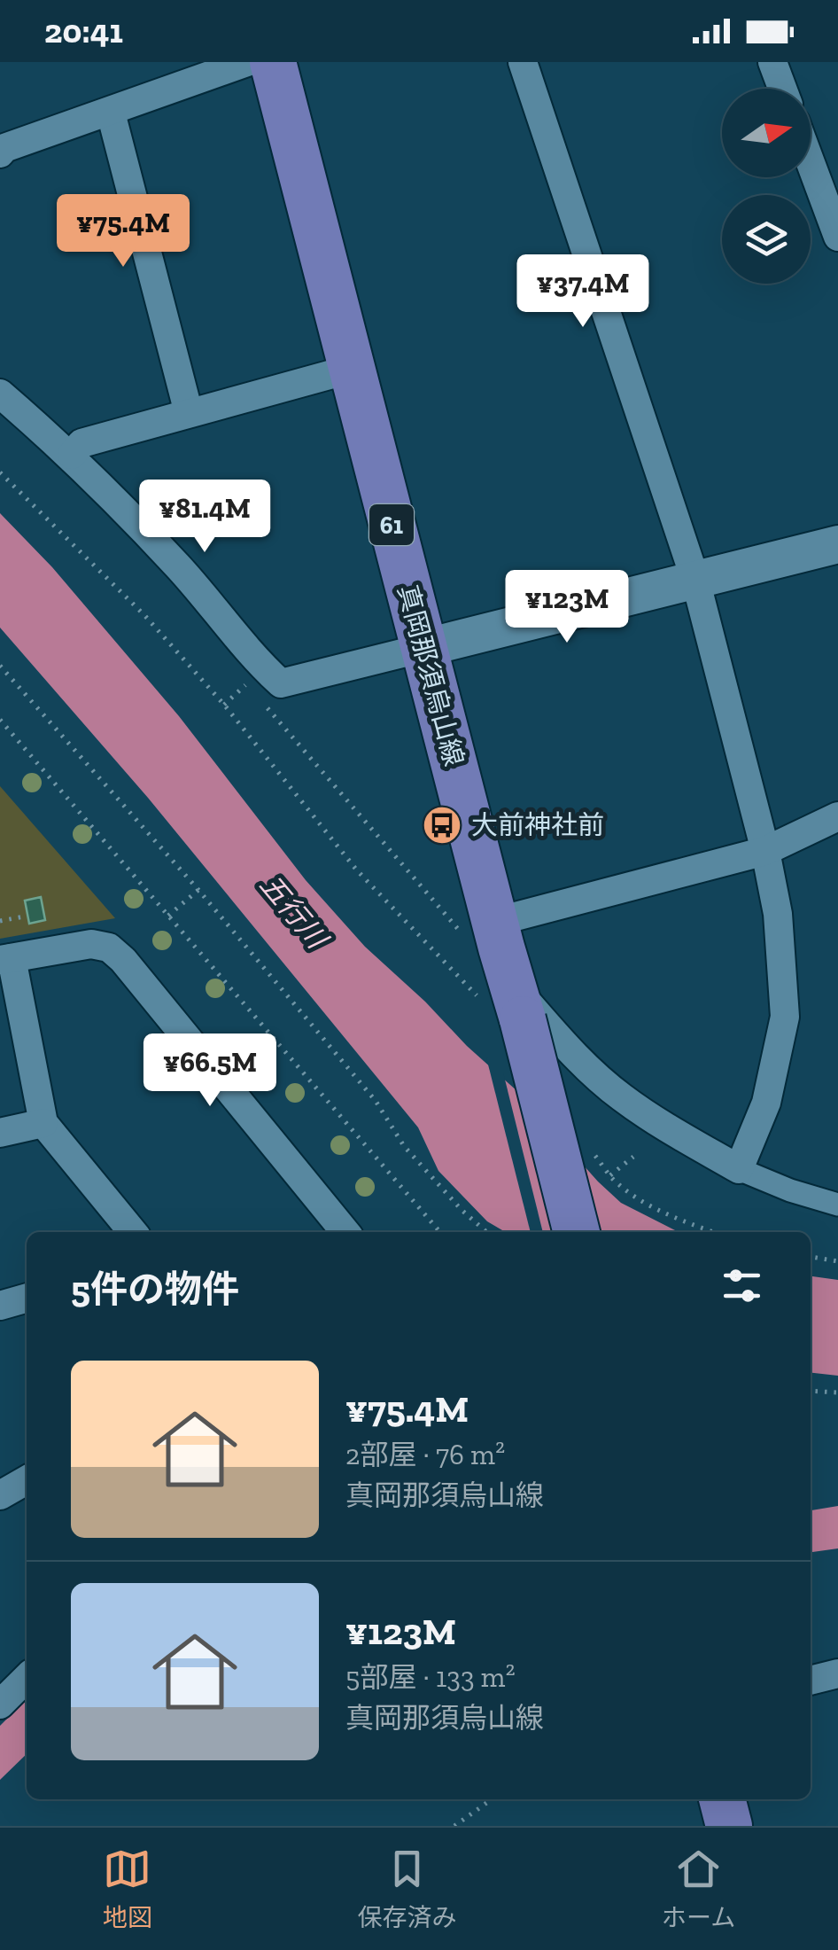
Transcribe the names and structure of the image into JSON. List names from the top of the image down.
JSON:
{
  "streets": {
    "main road": ["61", "真岡那須烏山線"]
  },
  "water": ["五行川"],
  "places": {
    "bus stop": ["大前神社前"]
  },
  "north": "right",
  "page": {
    "status": "20:41",
    "price": [
      "¥75.4M",
      "¥37.4M",
      "¥81.4M",
      "¥123M",
      "¥66.5M"
    ],
    "heading": "5件の物件",
    "list": [
      {
        "name": "¥75.4M",
        "note": "2部屋 · 76 m² · 真岡那須烏山線"
      },
      {
        "name": "¥123M",
        "note": "5部屋 · 133 m² · 真岡那須烏山線"
      }
    ],
    "tabs": ["地図", "保存済み", "ホーム"]
  }
}
